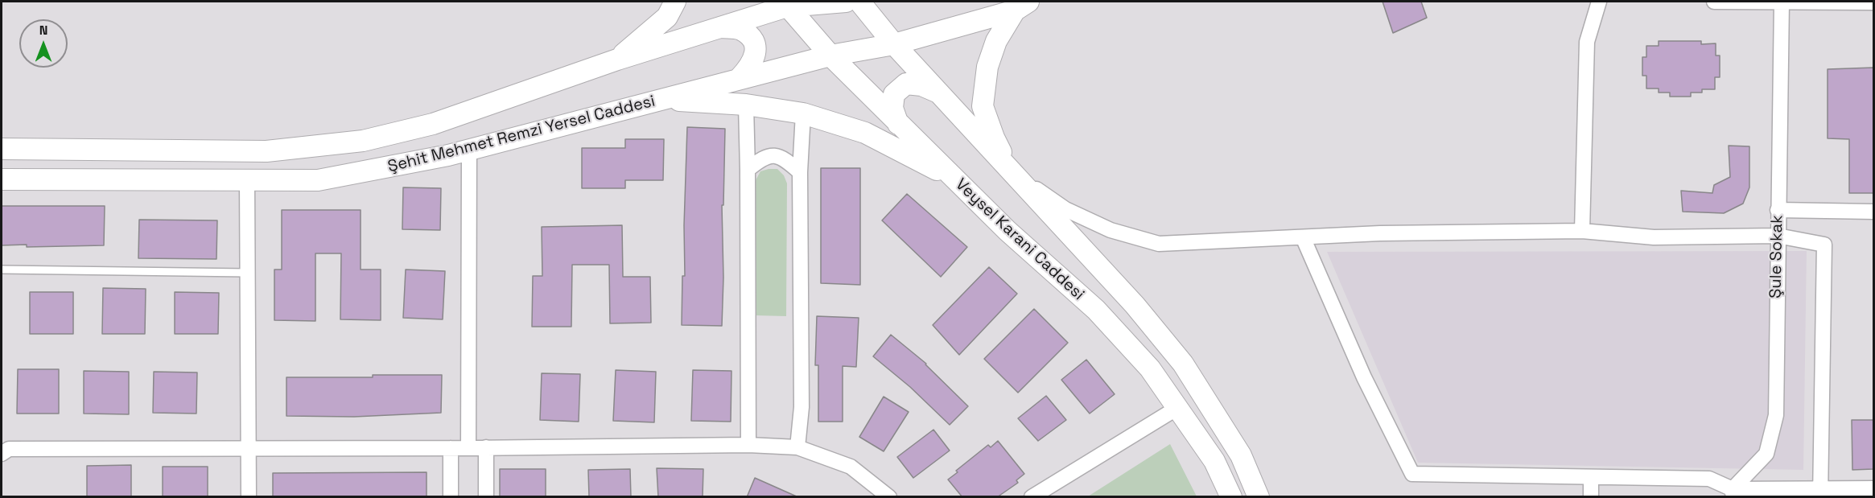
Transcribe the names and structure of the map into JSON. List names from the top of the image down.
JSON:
{
  "streets": {
    "main road": ["Şehit Mehmet Remzi Yersel Caddesi", "Veysel Karani Caddesi"],
    "street": ["Şule Sokak"]
  },
  "crossings": [
    ["Şehit Mehmet Remzi Yersel Caddesi", "Veysel Karani Caddesi"]
  ],
  "north": "top"
}
